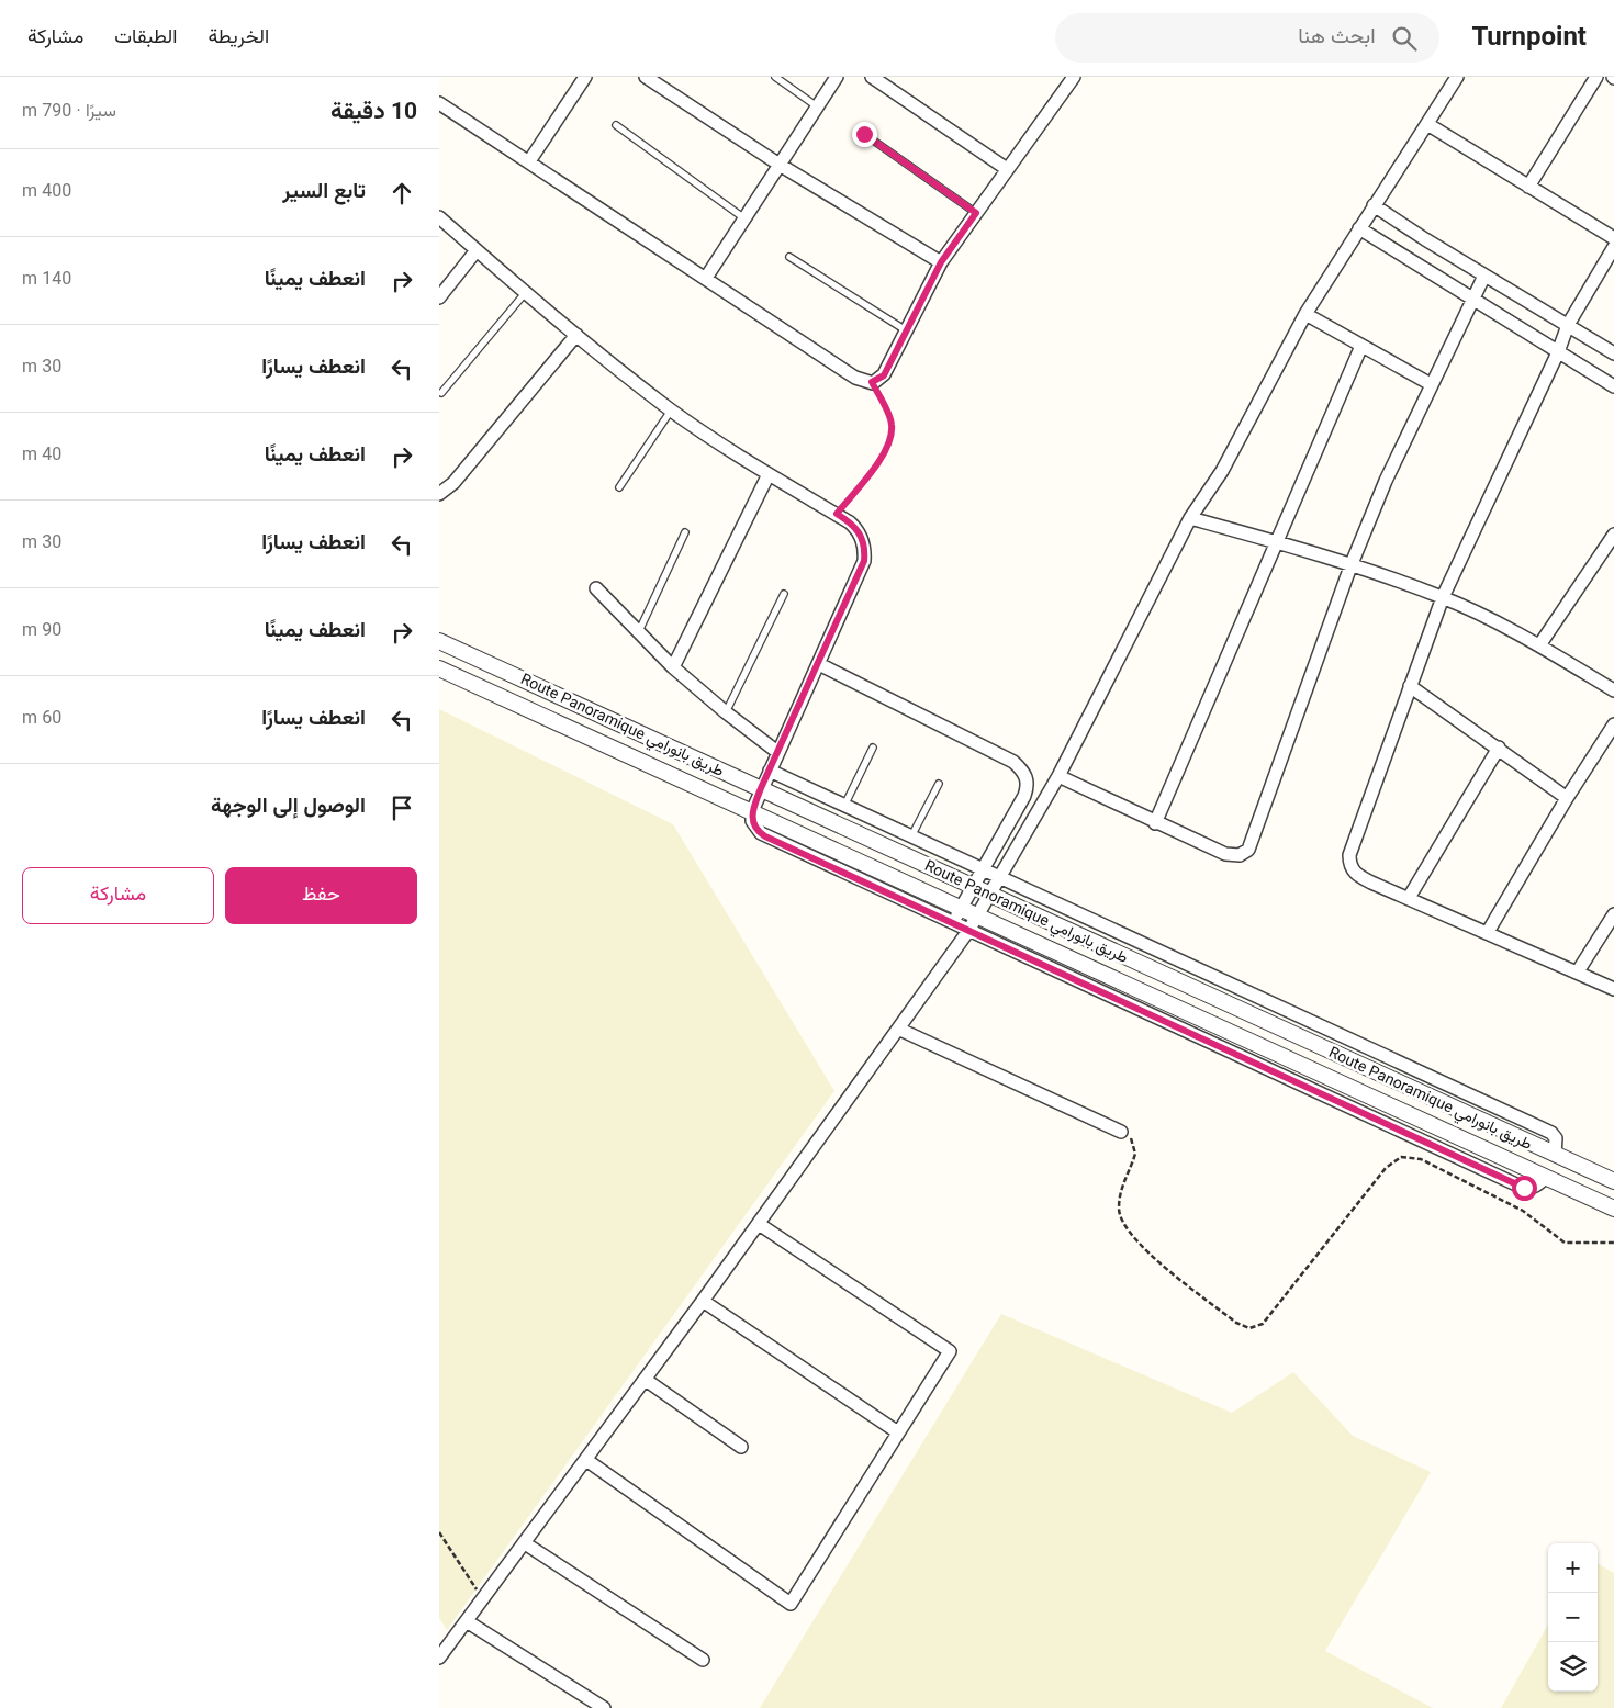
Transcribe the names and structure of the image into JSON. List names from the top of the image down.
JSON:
{
  "streets": {
    "street": ["Route Panoramique طريق بانورامي"]
  },
  "page": {
    "header": "Turnpoint",
    "search": "ابحث هنا",
    "nav": ["الخريطة", "الطبقات", "مشاركة"],
    "heading": ["10 دقيقة", "سيرًا · 790 m"],
    "list": [
      ["تابع السير", "400 m"],
      ["انعطف يمينًا", "140 m"],
      ["انعطف يسارًا", "30 m"],
      ["انعطف يمينًا", "40 m"],
      ["انعطف يسارًا", "30 m"],
      ["انعطف يمينًا", "90 m"],
      ["انعطف يسارًا", "60 m"],
      "الوصول إلى الوجهة"
    ],
    "buttons": ["حفظ", "مشاركة"],
    "map_buttons": ["+", "−"]
  }
}
